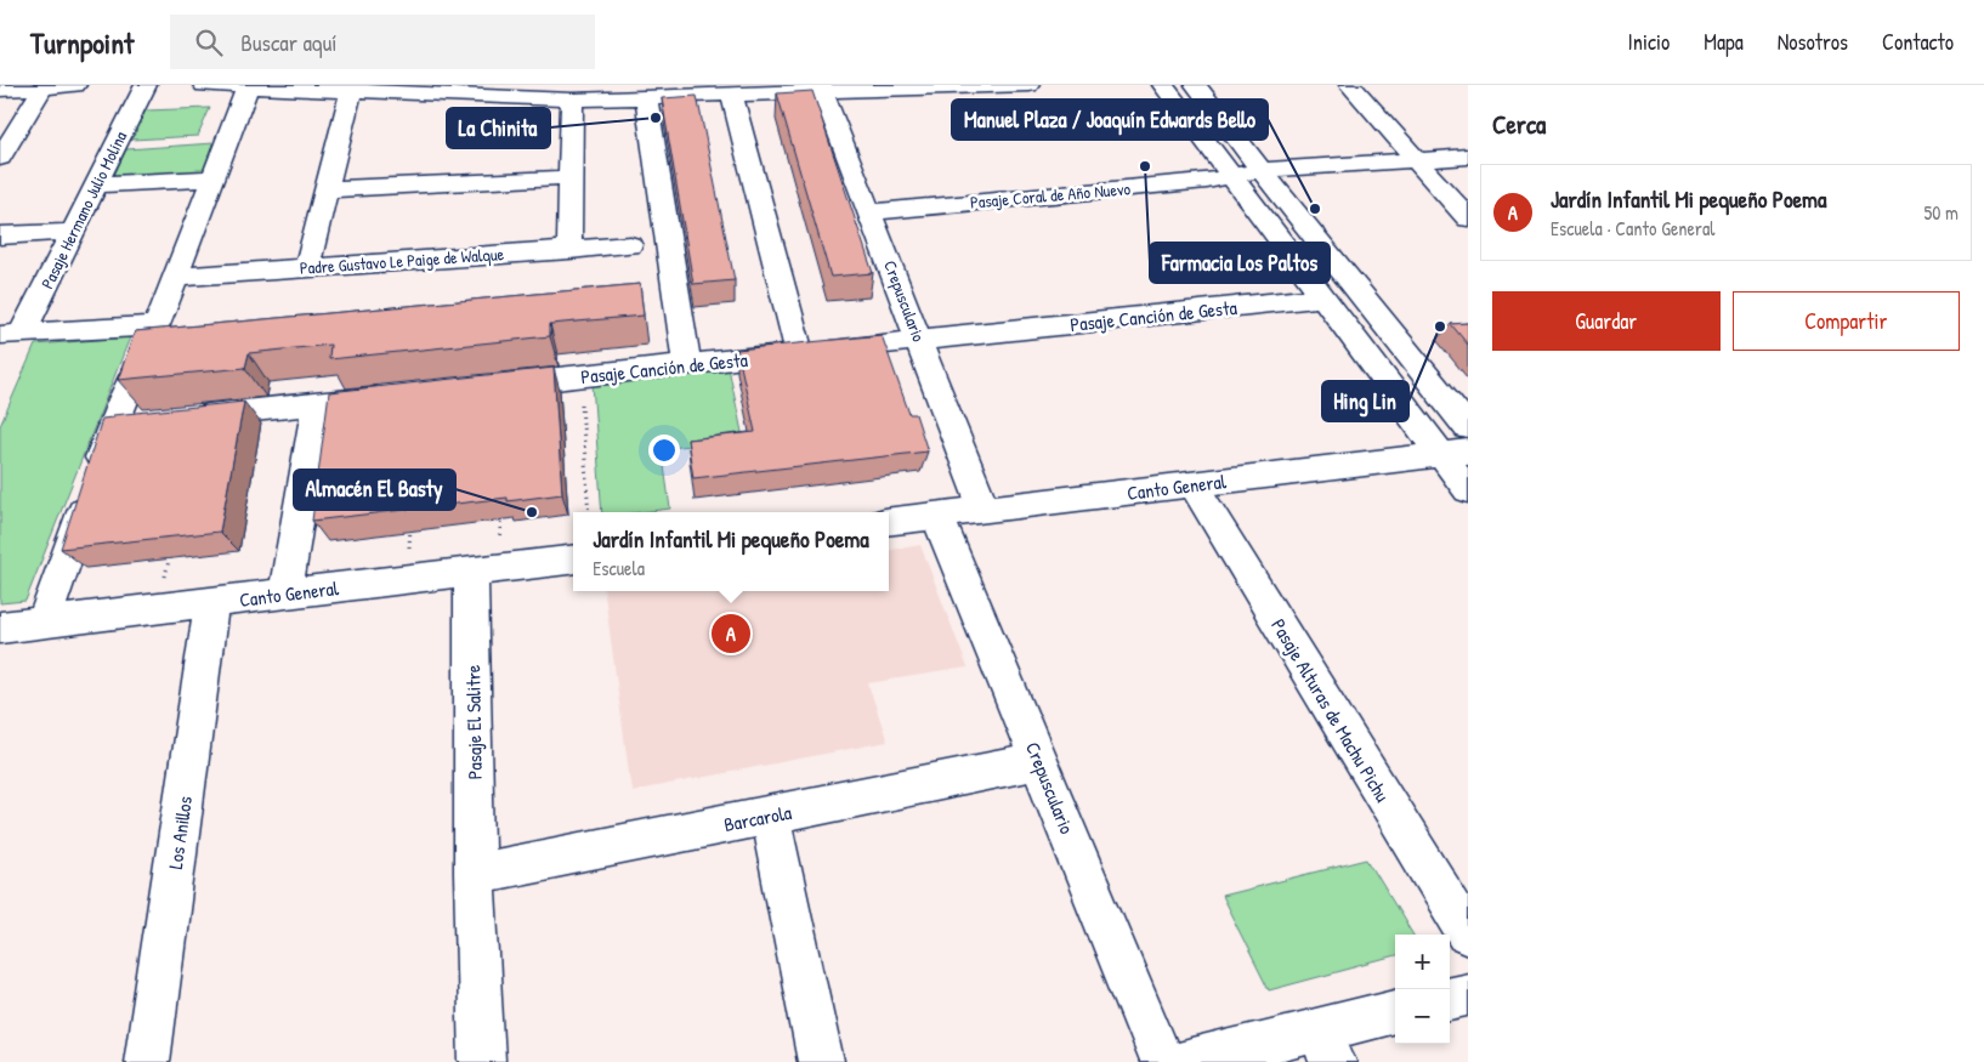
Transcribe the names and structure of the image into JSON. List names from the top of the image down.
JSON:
{
  "streets": {
    "street": [
      "Pasaje Coral de Año Nuevo",
      "Pasaje Hermano Julio Molina",
      "Padre Gustavo Le Paige de Walque",
      "Crepusculario",
      "Pasaje Canción de Gesta",
      "Canto General",
      "Pasaje Alturas de Machu Pichu",
      "Pasaje El Salitre",
      "Barcarola",
      "Los Anillos"
    ]
  },
  "crossings": [
    ["Pasaje Coral de Año Nuevo", "Crepusculario"],
    ["Crepusculario", "Pasaje Canción de Gesta"],
    ["Crepusculario", "Canto General"],
    ["Crepusculario", "Barcarola"],
    ["Canto General", "Pasaje Alturas de Machu Pichu"],
    ["Canto General", "Pasaje El Salitre"],
    ["Canto General", "Los Anillos"],
    ["Pasaje El Salitre", "Barcarola"]
  ],
  "places": [
    "La Chinita",
    "Farmacia Los Paltos",
    "Manuel Plaza / Joaquín Edwards Bello",
    "Hing Lin",
    "Almacén El Basty"
  ],
  "page": {
    "header": "Turnpoint",
    "search": "Buscar aquí",
    "nav": [
      "Inicio",
      "Mapa",
      "Nosotros",
      "Contacto"
    ],
    "heading": "Cerca",
    "list": [
      {
        "mark": "A",
        "name": "Jardín Infantil Mi pequeño Poema",
        "note": "Escuela · Canto General",
        "value": "50 m"
      }
    ],
    "buttons": ["Guardar", "Compartir"],
    "popup": ["Jardín Infantil Mi pequeño Poema", "Escuela"],
    "pins": "A",
    "map_buttons": ["+", "−"]
  }
}
